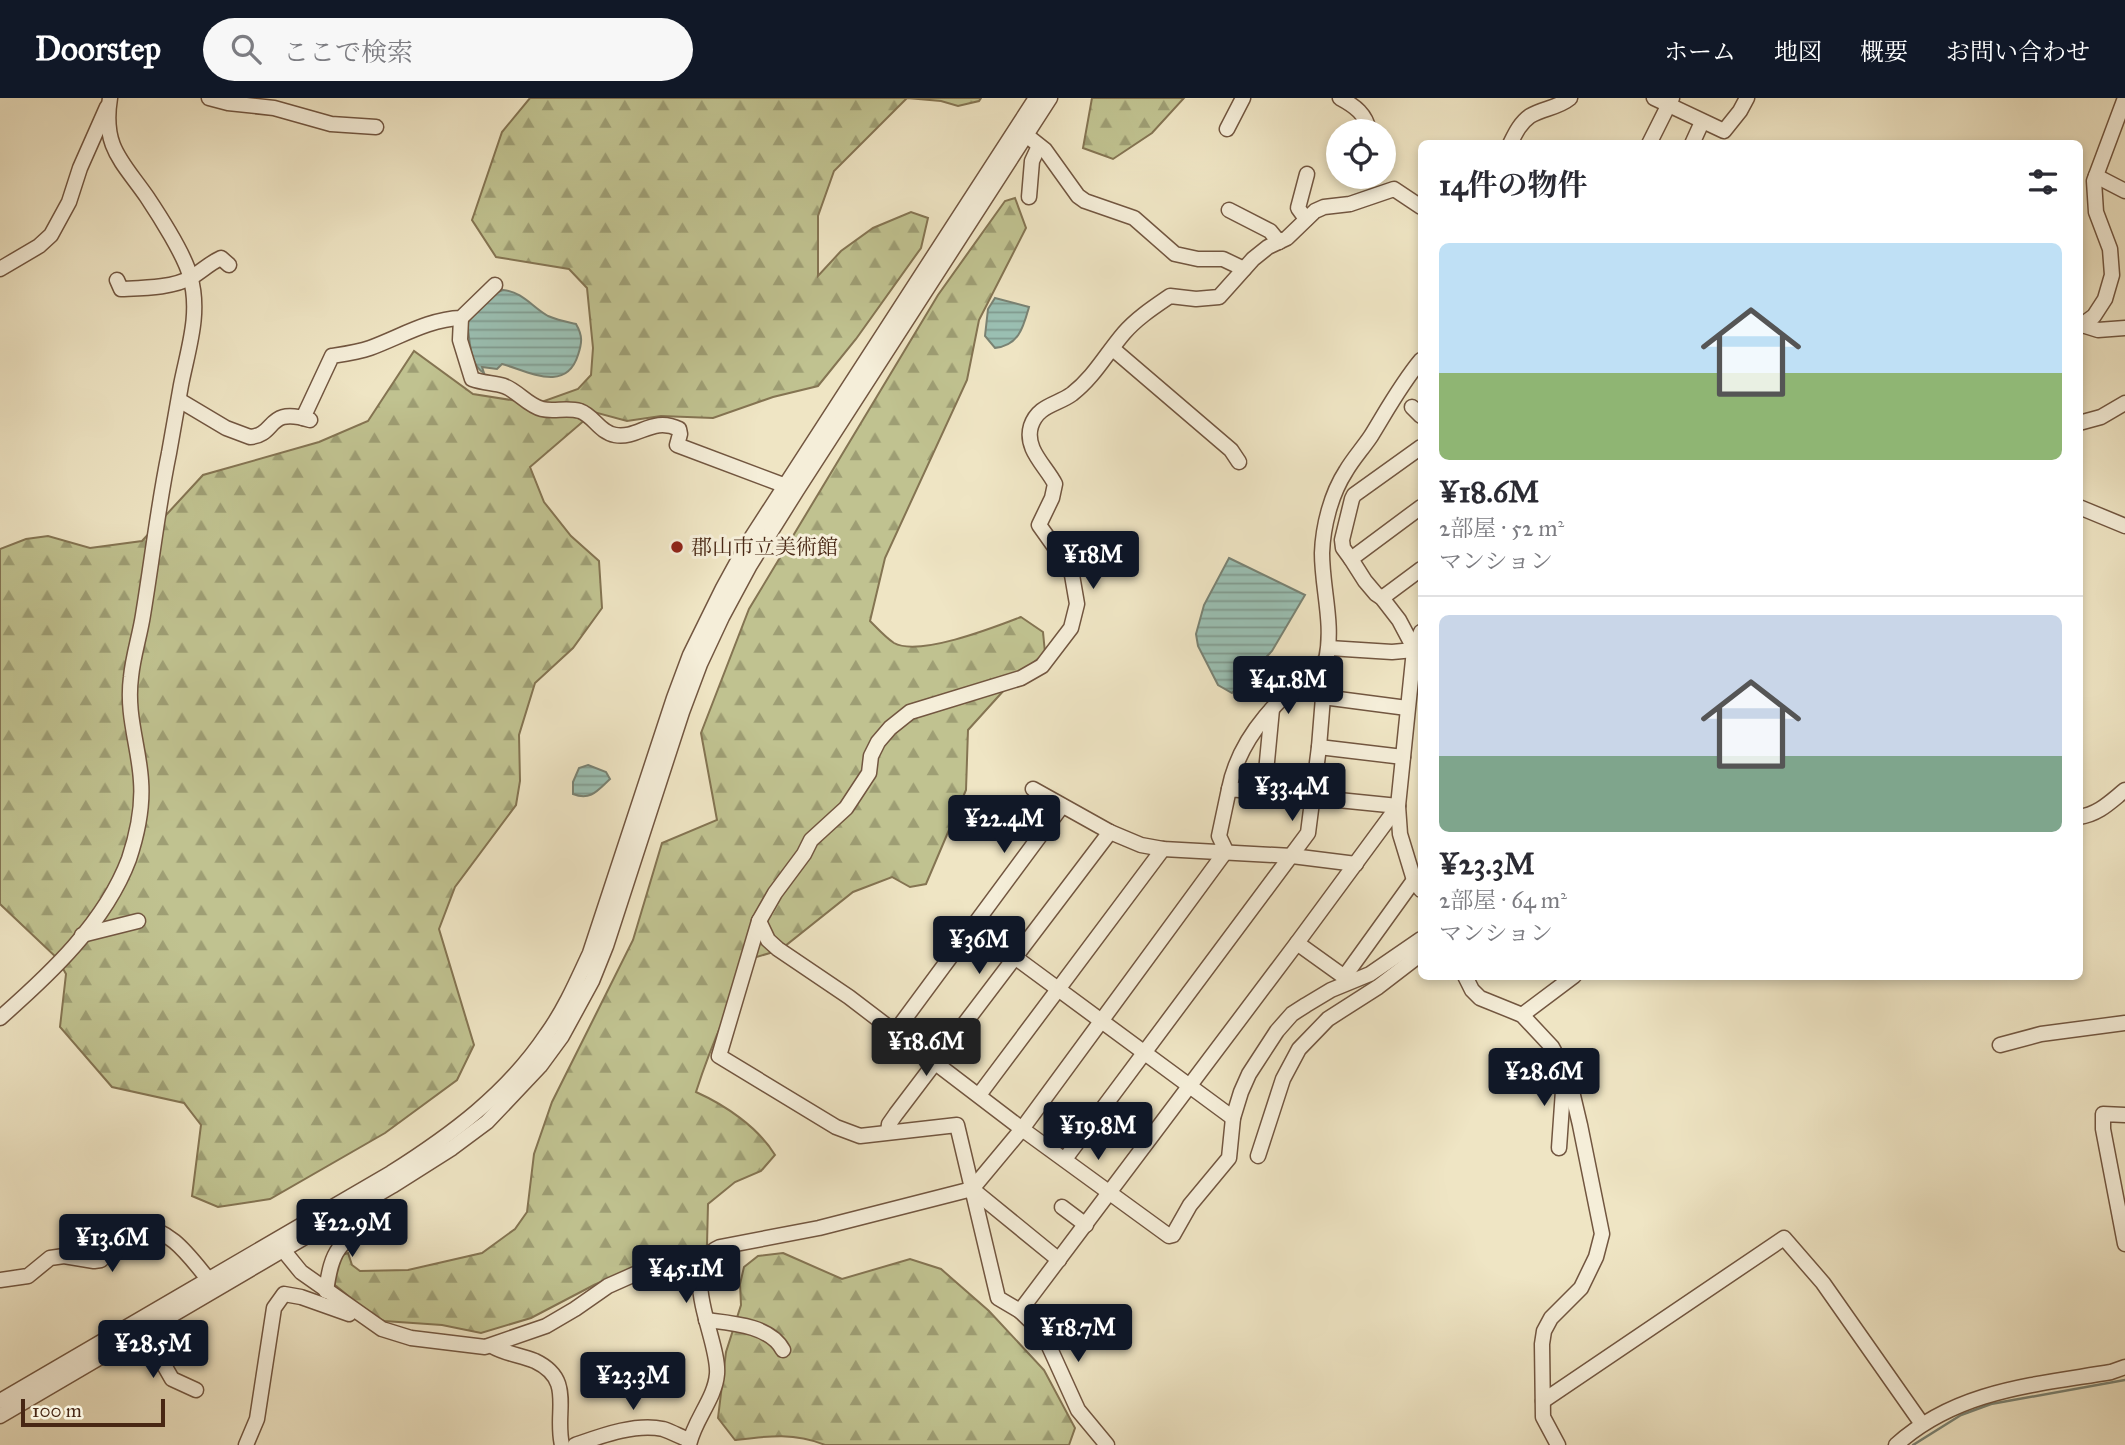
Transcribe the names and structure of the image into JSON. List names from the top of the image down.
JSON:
{
  "places": ["郡山市立美術館"],
  "scale_bar": "100 m",
  "page": {
    "header": "Doorstep",
    "search": "ここで検索",
    "nav": [
      "ホーム",
      "地図",
      "概要",
      "お問い合わせ"
    ],
    "heading": "14件の物件",
    "list": [
      {
        "name": "¥18.6M",
        "note": "2部屋 · 52 m² · マンション"
      },
      {
        "name": "¥23.3M",
        "note": "2部屋 · 64 m² · マンション"
      }
    ],
    "price": [
      "¥18M",
      "¥41.8M",
      "¥33.4M",
      "¥22.4M",
      "¥36M",
      "¥18.6M",
      "¥28.6M",
      "¥19.8M",
      "¥22.9M",
      "¥13.6M",
      "¥45.1M",
      "¥18.7M",
      "¥28.5M",
      "¥23.3M"
    ],
    "scale": "100 m"
  }
}
